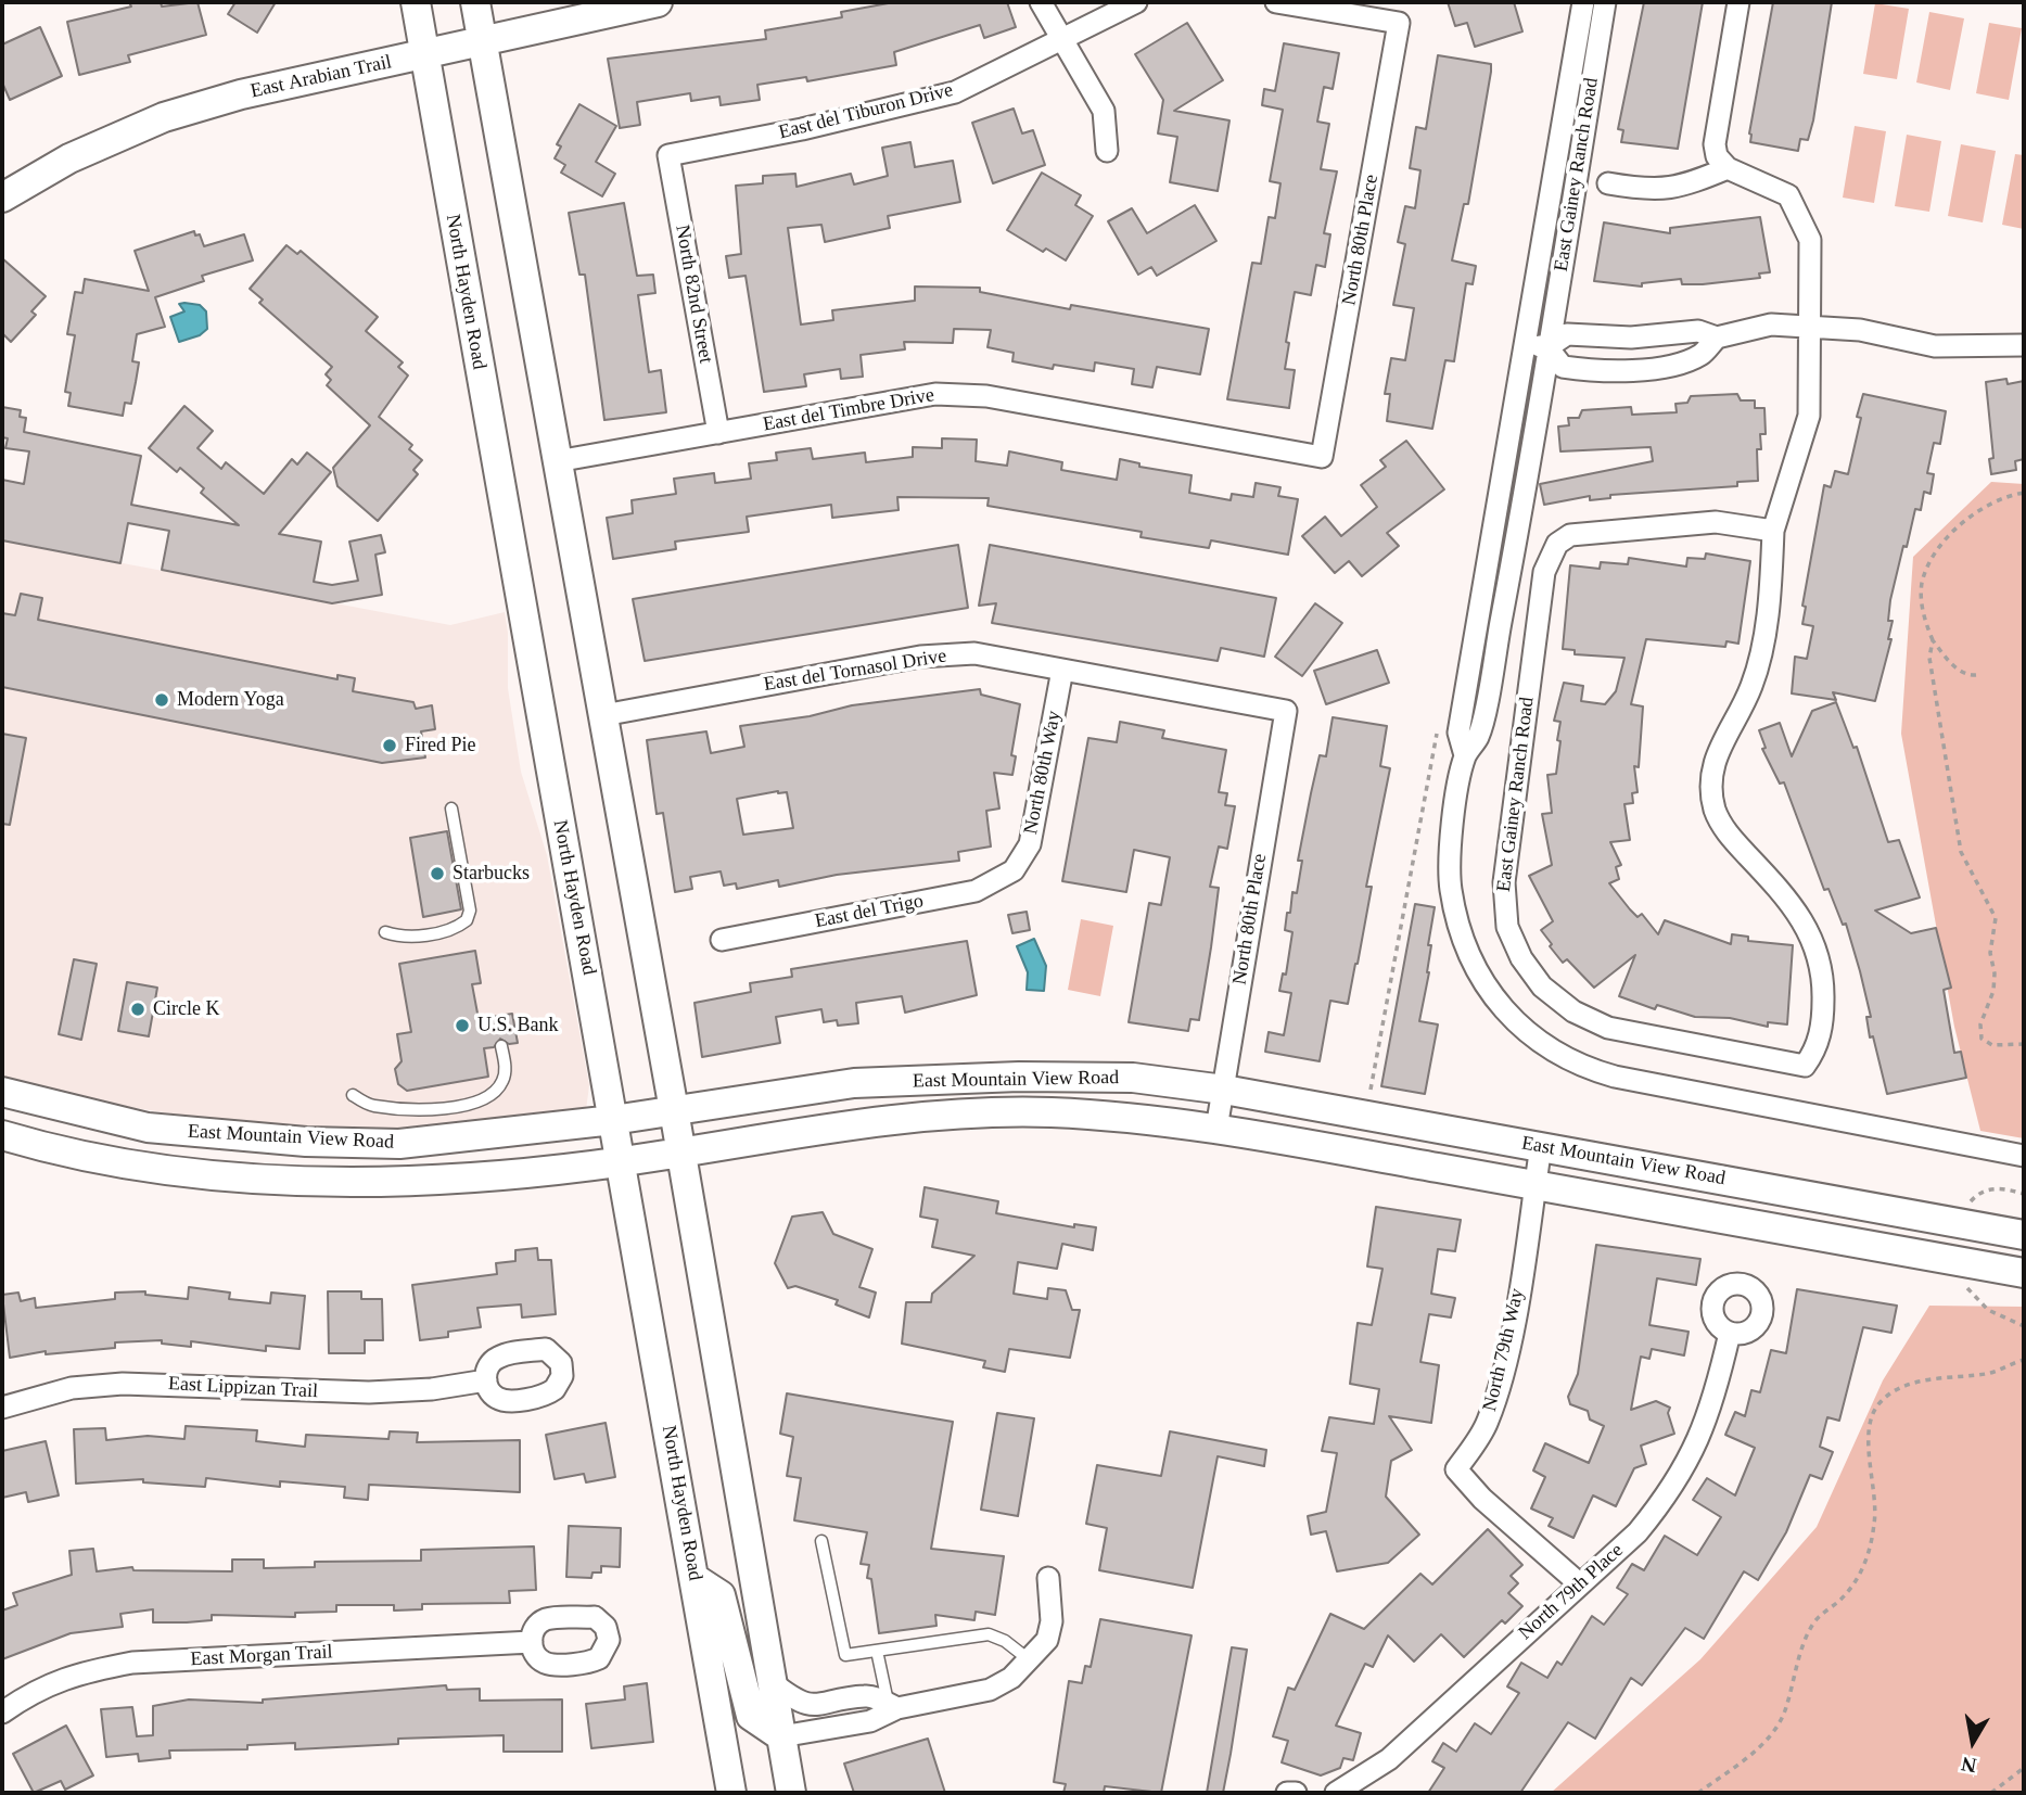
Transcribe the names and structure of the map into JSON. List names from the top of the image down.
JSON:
{
  "streets": {
    "main road": ["East Arabian Trail", "North Hayden Road", "East Mountain View Road"],
    "street": [
      "East del Tiburon Drive",
      "East Gainey Ranch Road",
      "North 80th Place",
      "North 82nd Street",
      "East del Timbre Drive",
      "East del Tornasol Drive",
      "North 80th Way",
      "East del Trigo",
      "North 79th Way",
      "East Lippizan Trail",
      "North 79th Place",
      "East Morgan Trail"
    ]
  },
  "crossings": [
    ["East Arabian Trail", "North Hayden Road"],
    ["East del Tiburon Drive", "North 82nd Street"],
    ["North 80th Place", "East del Timbre Drive"],
    ["North 80th Place", "East del Tornasol Drive"],
    ["North 80th Place", "East Mountain View Road"],
    ["North Hayden Road", "East Mountain View Road"],
    ["North 82nd Street", "East del Timbre Drive"],
    ["East del Tornasol Drive", "North 80th Way"],
    ["North 80th Way", "East del Trigo"],
    ["East Mountain View Road", "North 79th Way"],
    ["North 79th Way", "North 79th Place"]
  ],
  "places": [
    "Modern Yoga",
    "Fired Pie",
    "Starbucks",
    "Circle K",
    "U.S. Bank"
  ],
  "north": "bottom"
}
